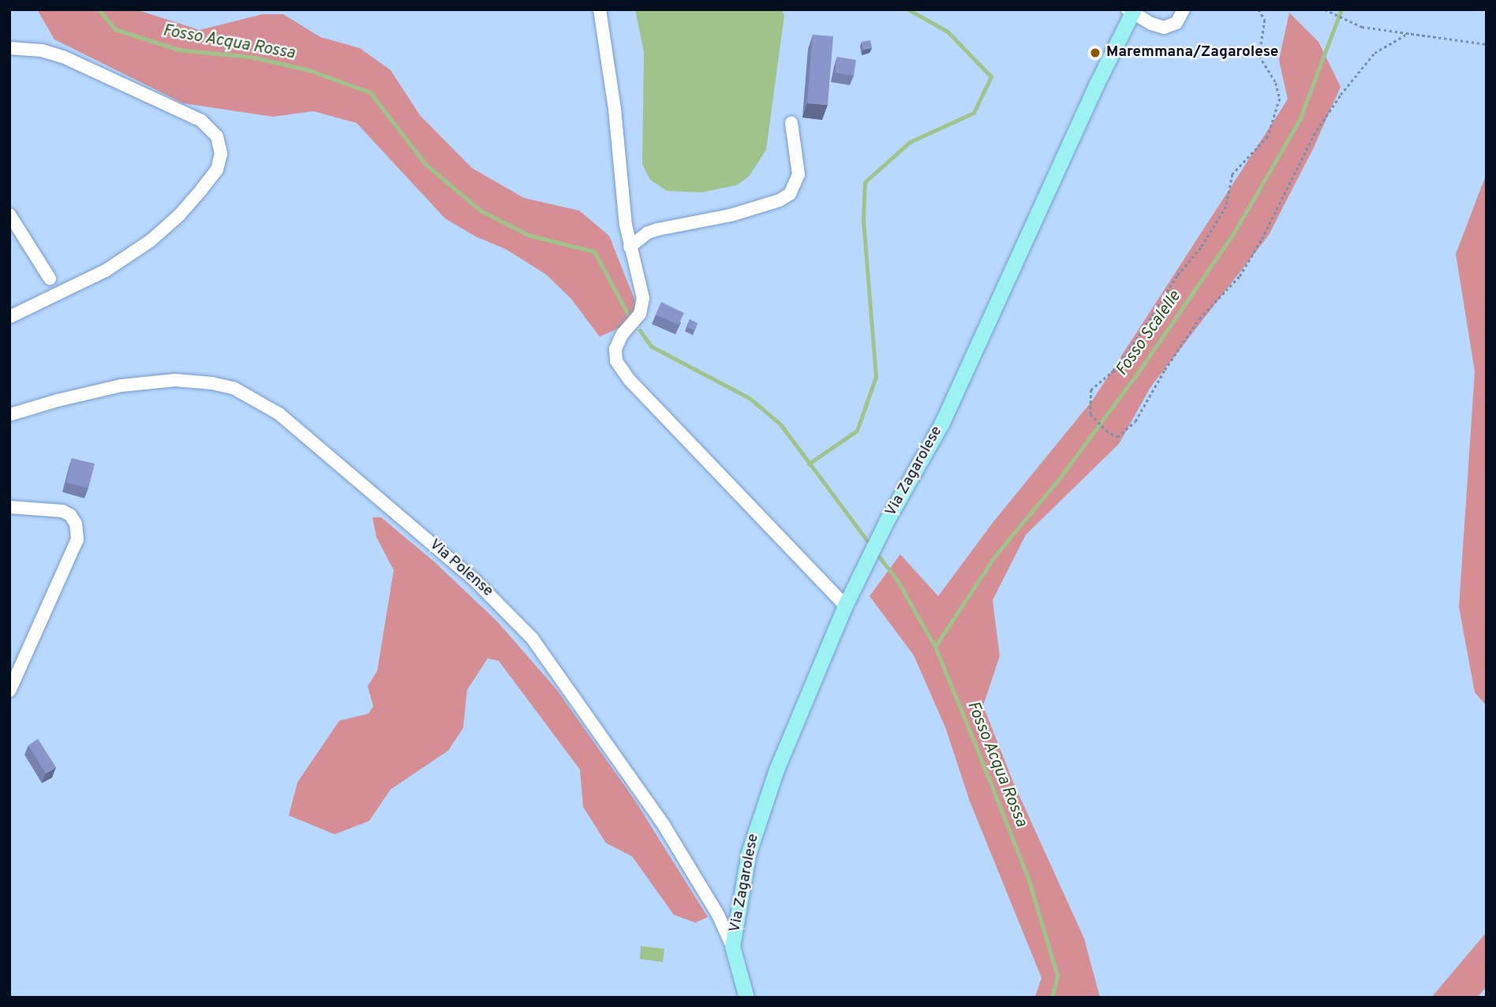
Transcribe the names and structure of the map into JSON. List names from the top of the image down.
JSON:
{
  "streets": {
    "main road": ["Via Zagarolese", "Via Polense"]
  },
  "crossings": [
    ["Via Zagarolese", "Via Polense"]
  ],
  "water": ["Fosso Acqua Rossa", "Fosso Scalelle"],
  "places": ["Maremmana/Zagarolese"]
}
